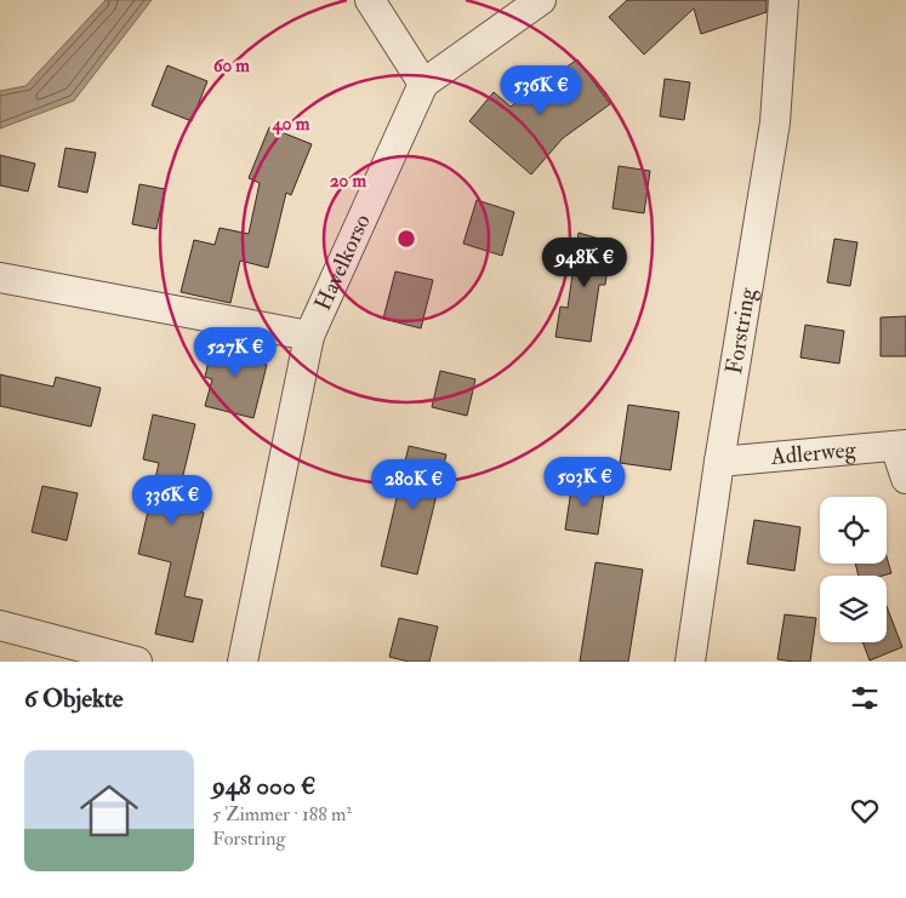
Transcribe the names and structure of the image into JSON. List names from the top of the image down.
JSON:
{
  "streets": {
    "street": ["Havelkorso", "Forstring", "Adlerweg"]
  },
  "crossings": [
    ["Forstring", "Adlerweg"]
  ],
  "page": {
    "price": [
      "536K €",
      "948K €",
      "527K €",
      "503K €",
      "280K €",
      "336K €"
    ],
    "heading": "6 Objekte",
    "list": [
      {
        "name": "948 000 €",
        "note": "5 Zimmer · 188 m² · Forstring"
      }
    ]
  },
  "rings": ["60 m", "40 m", "20 m"]
}
